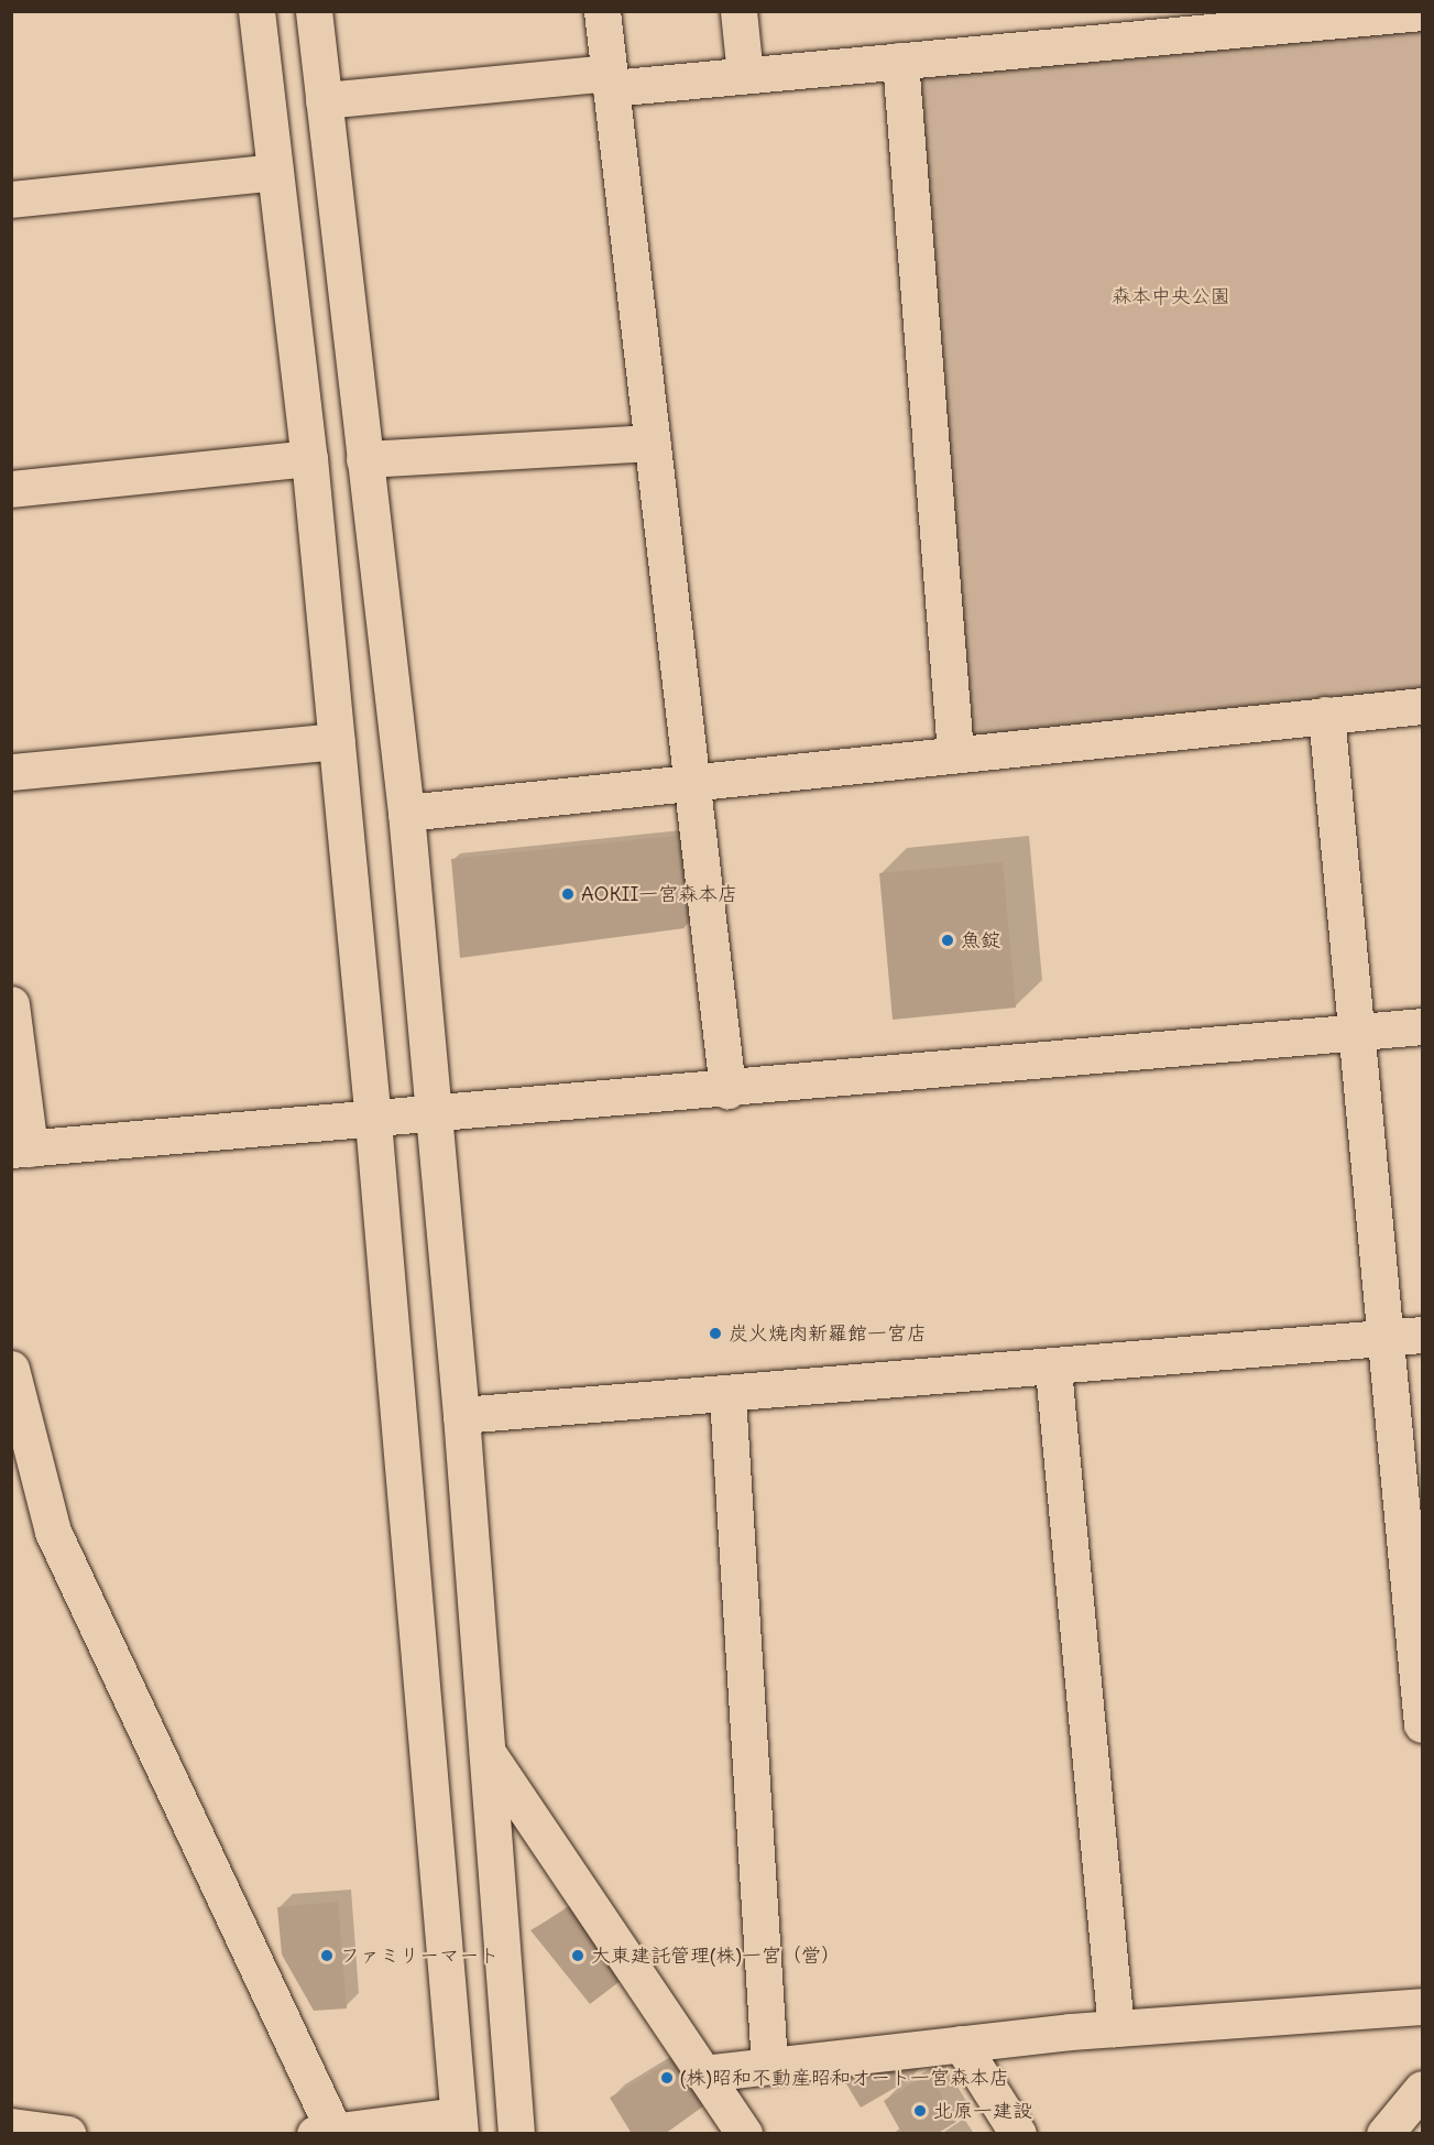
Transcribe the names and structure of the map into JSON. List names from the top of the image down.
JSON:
{
  "parks": ["森本中央公園"],
  "places": [
    "AOKII一宮森本店",
    "魚錠",
    "炭火焼肉新羅館一宮店",
    "ファミリーマート",
    "大東建託管理(株)一宮（営）",
    "(株)昭和不動産昭和オート一宮森本店",
    "北原一建設"
  ]
}
